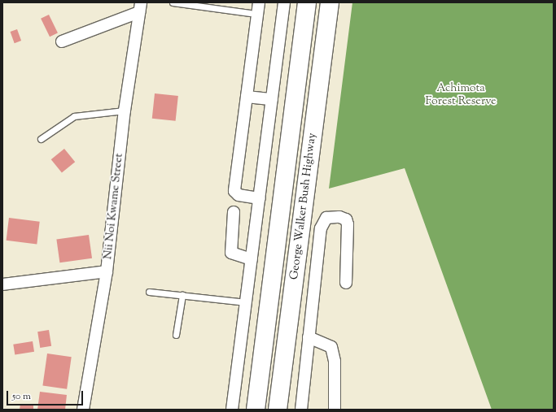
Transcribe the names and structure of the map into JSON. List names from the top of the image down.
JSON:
{
  "streets": {
    "highway": ["George Walker Bush Highway"],
    "street": ["Nii Noi Kwame Street"]
  },
  "parks": ["Achimota Forest Reserve"],
  "scale_bar": "50 m"
}
